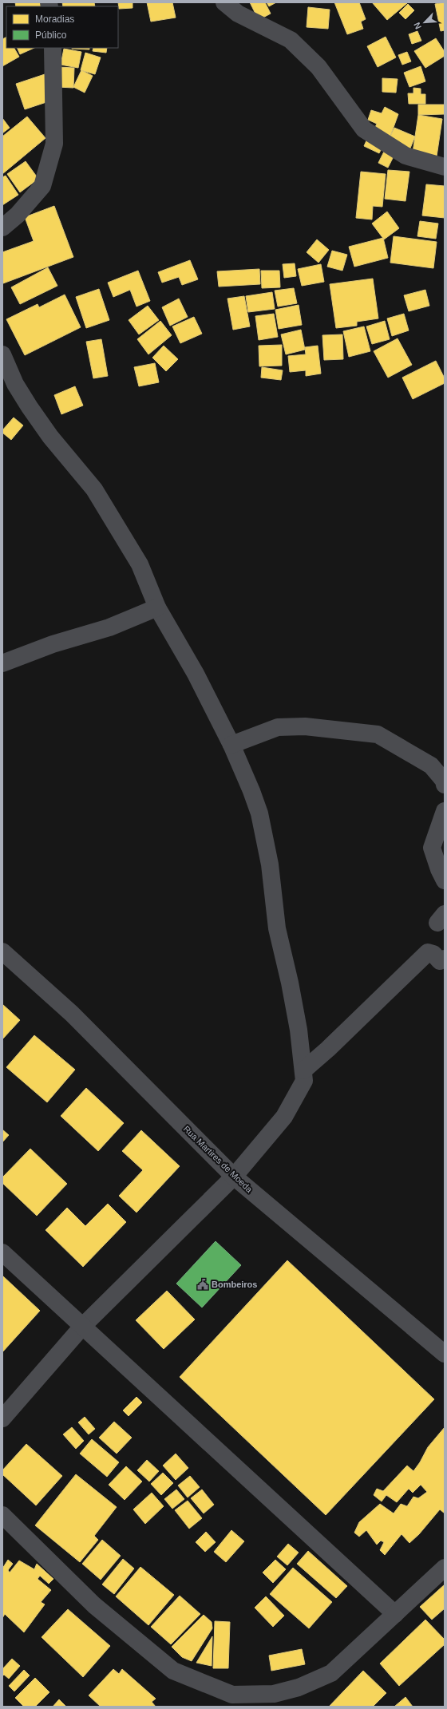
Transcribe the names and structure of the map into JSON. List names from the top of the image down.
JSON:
{
  "streets": {
    "street": ["Rua Martires de Moeda"]
  },
  "places": {
    "public building": ["Bombeiros"]
  },
  "legend": ["Moradias", "Público"],
  "north": "bottom left"
}
